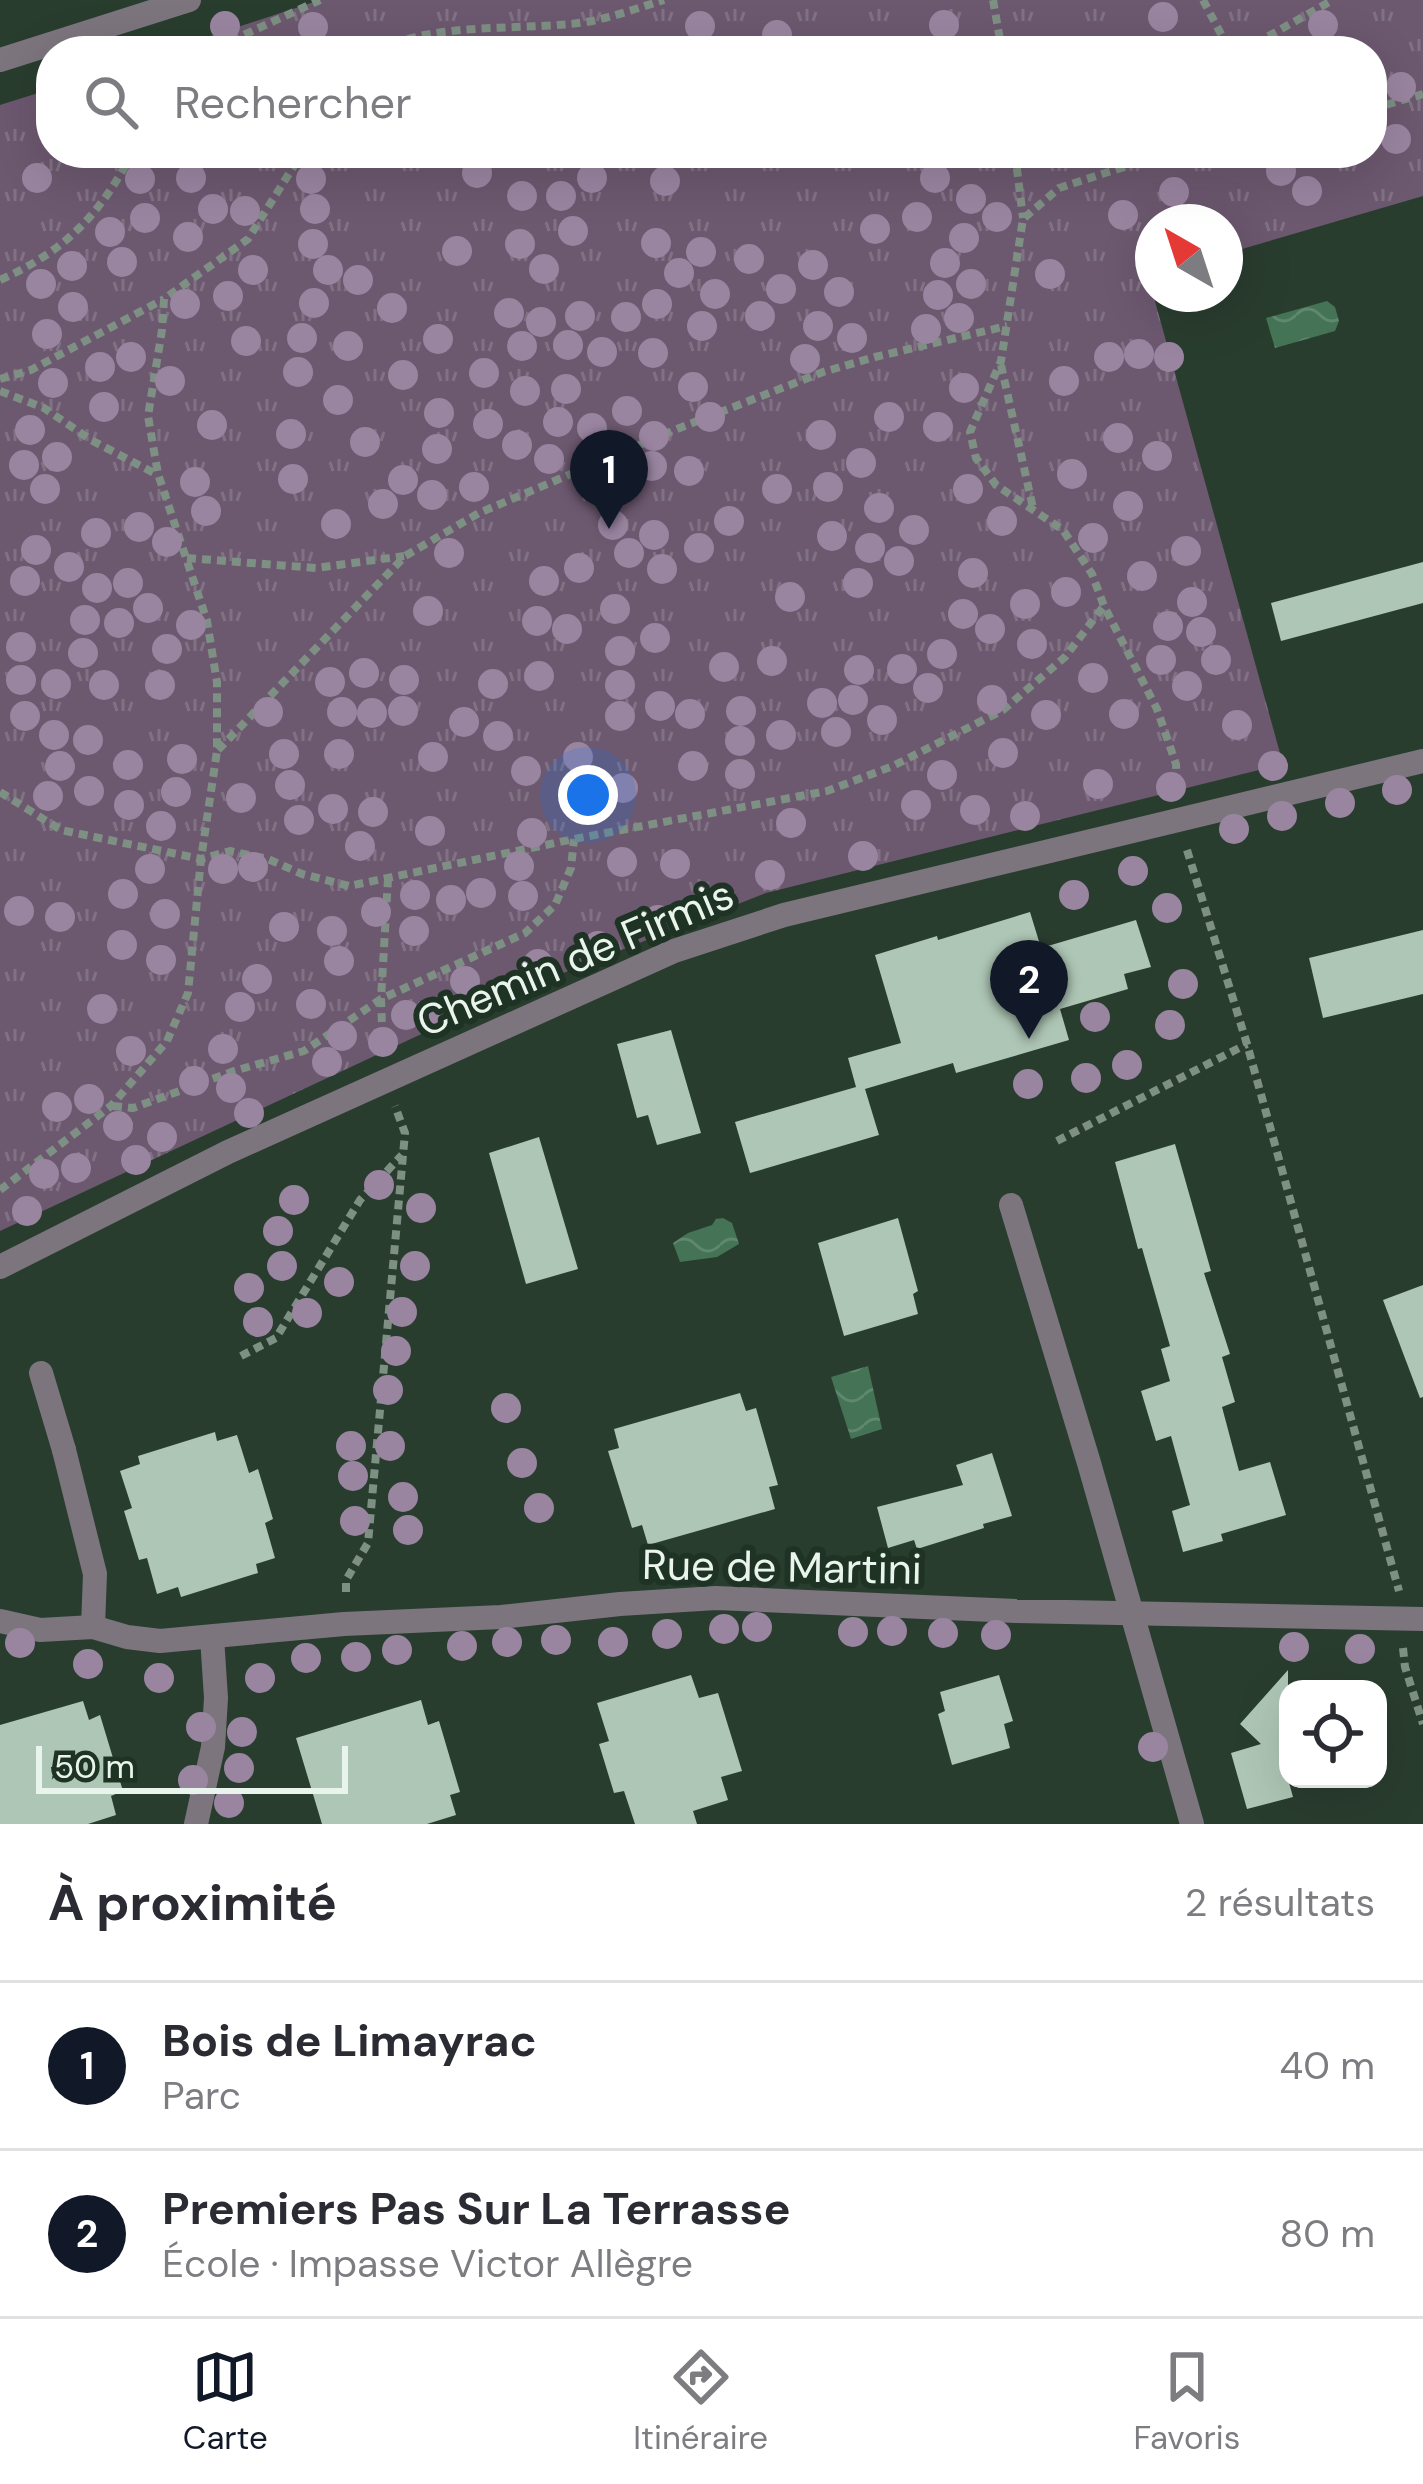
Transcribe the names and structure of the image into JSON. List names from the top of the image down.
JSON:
{
  "streets": {
    "street": ["Chemin de Firmis", "Rue de Martini"]
  },
  "scale_bar": "50 m",
  "north": "top left",
  "page": {
    "search": "Rechercher",
    "pins": ["1", "2"],
    "scale": "50 m",
    "heading": ["À proximité", "2 résultats"],
    "list": [
      {
        "mark": "1",
        "name": "Bois de Limayrac",
        "note": "Parc",
        "value": "40 m"
      },
      {
        "mark": "2",
        "name": "Premiers Pas Sur La Terrasse",
        "note": "École · Impasse Victor Allègre",
        "value": "80 m"
      }
    ],
    "nav": ["Carte", "Itinéraire", "Favoris"]
  }
}
